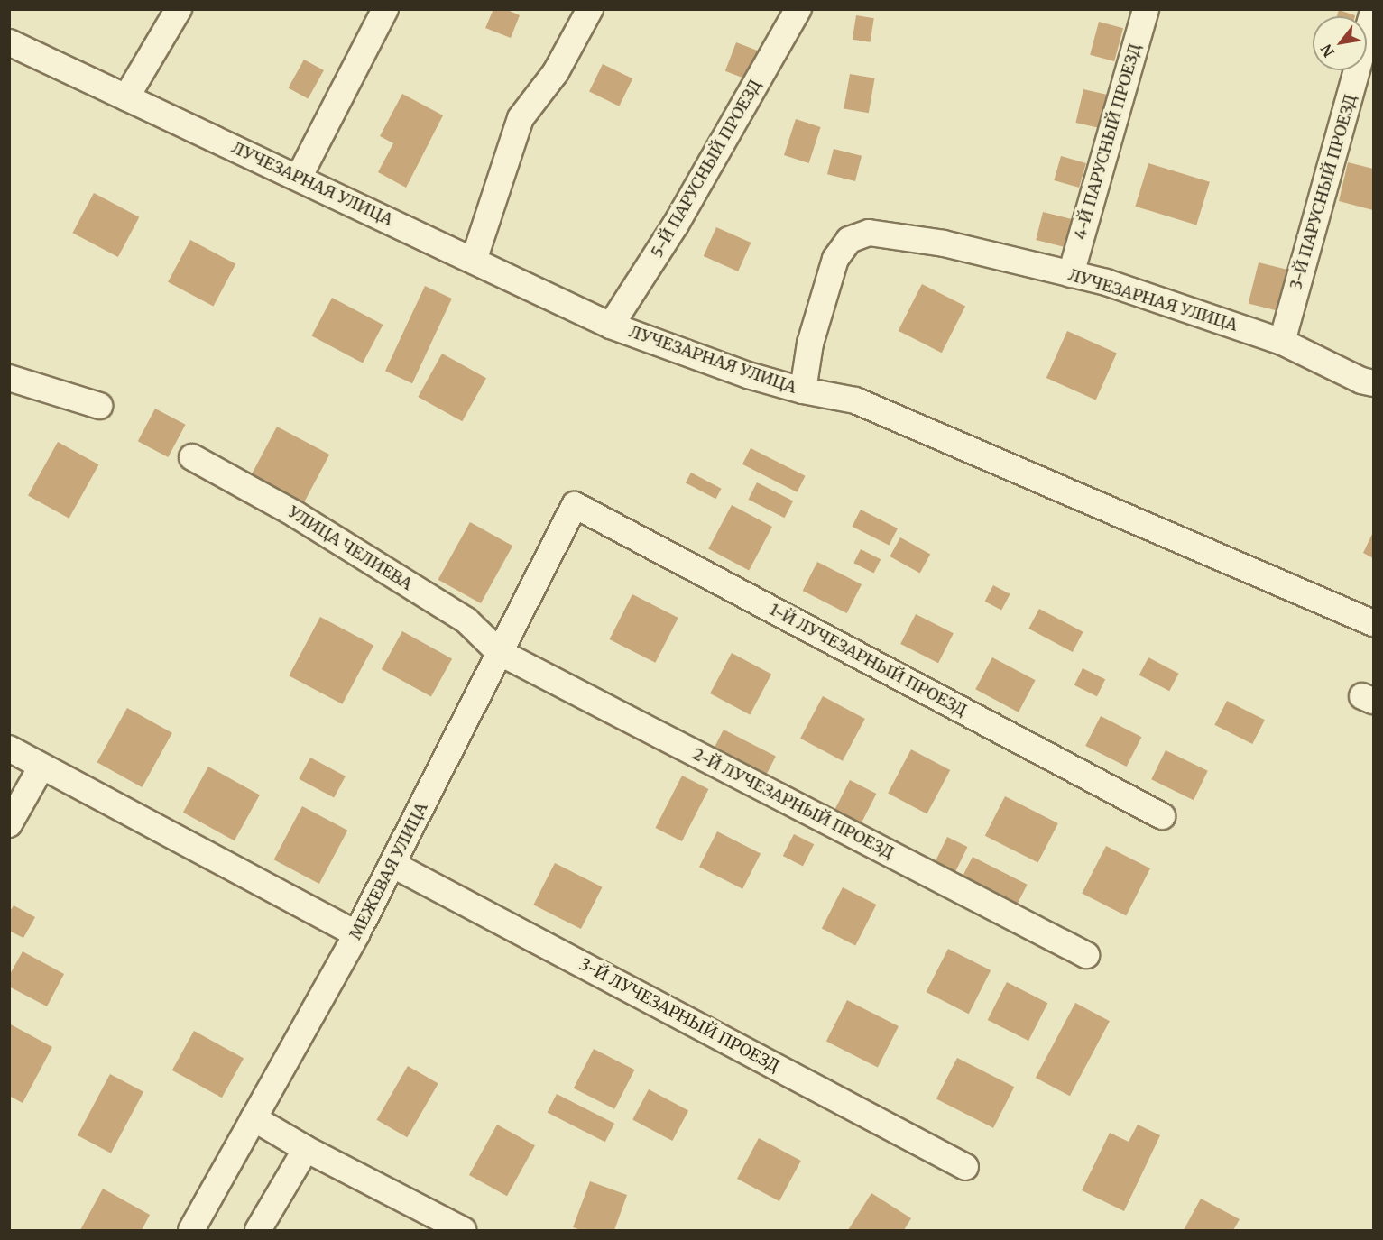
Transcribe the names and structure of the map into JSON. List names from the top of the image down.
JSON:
{
  "streets": {
    "street": [
      "4-Й ПАРУСНЫЙ ПРОЕЗД",
      "5-Й ПАРУСНЫЙ ПРОЕЗД",
      "ЛУЧЕЗАРНАЯ УЛИЦА",
      "3-Й ПАРУСНЫЙ ПРОЕЗД",
      "УЛИЦА ЧЕЛИЕВА",
      "1-Й ЛУЧЕЗАРНЫЙ ПРОЕЗД",
      "2-Й ЛУЧЕЗАРНЫЙ ПРОЕЗД",
      "МЕЖЕВАЯ УЛИЦА",
      "3-Й ЛУЧЕЗАРНЫЙ ПРОЕЗД"
    ]
  },
  "crossings": [
    ["4-Й ПАРУСНЫЙ ПРОЕЗД", "ЛУЧЕЗАРНАЯ УЛИЦА"],
    ["5-Й ПАРУСНЫЙ ПРОЕЗД", "ЛУЧЕЗАРНАЯ УЛИЦА"],
    ["ЛУЧЕЗАРНАЯ УЛИЦА", "3-Й ПАРУСНЫЙ ПРОЕЗД"],
    ["УЛИЦА ЧЕЛИЕВА", "2-Й ЛУЧЕЗАРНЫЙ ПРОЕЗД"],
    ["УЛИЦА ЧЕЛИЕВА", "МЕЖЕВАЯ УЛИЦА"],
    ["1-Й ЛУЧЕЗАРНЫЙ ПРОЕЗД", "МЕЖЕВАЯ УЛИЦА"],
    ["2-Й ЛУЧЕЗАРНЫЙ ПРОЕЗД", "МЕЖЕВАЯ УЛИЦА"],
    ["МЕЖЕВАЯ УЛИЦА", "3-Й ЛУЧЕЗАРНЫЙ ПРОЕЗД"]
  ],
  "north": "bottom left"
}
